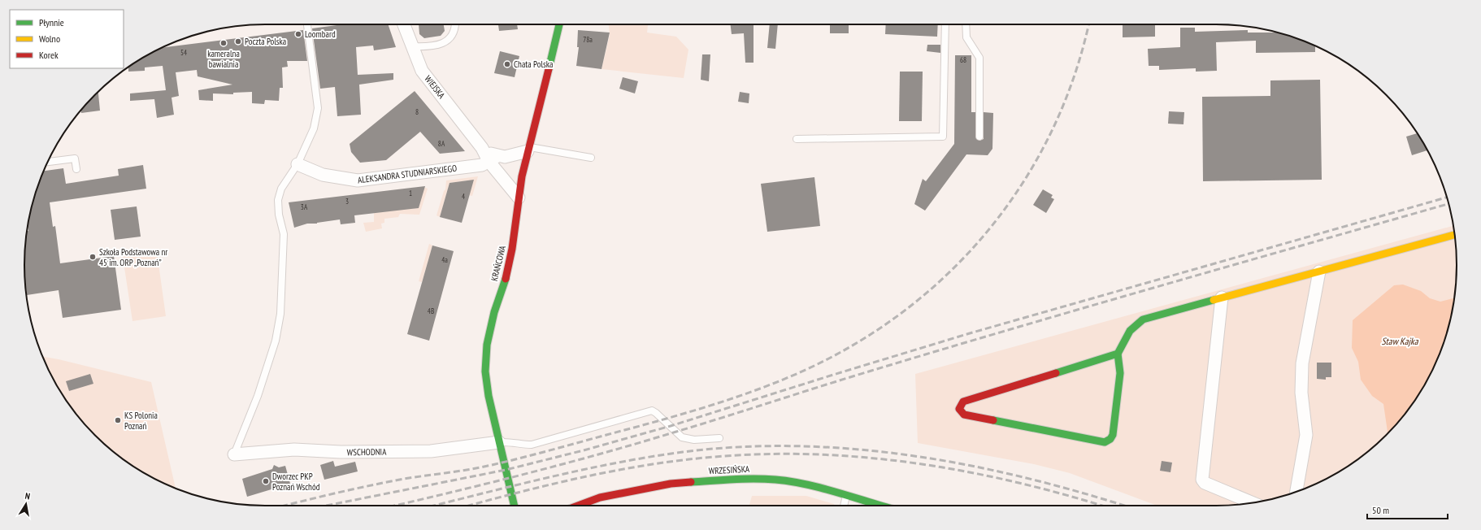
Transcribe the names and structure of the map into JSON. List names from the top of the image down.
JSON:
{
  "streets": {
    "street": [
      "WIEJSKA",
      "ALEKSANDRA STUDNIARSKIEGO",
      "KRAŃCOWA",
      "WSCHODNIA",
      "WRZESIŃSKA"
    ]
  },
  "crossings": [
    ["WIEJSKA", "ALEKSANDRA STUDNIARSKIEGO"],
    ["WIEJSKA", "KRAŃCOWA"],
    ["KRAŃCOWA", "WSCHODNIA"]
  ],
  "water": ["Staw Kajka"],
  "places": [
    "Loombard",
    "Poczta Polska",
    "kameralna bawialnia",
    "Chata Polska",
    "Szkoła Podstawowa nr 45 im. ORP „Poznań”",
    "KS Polonia Poznań",
    "Dworzec PKP Poznań Wschód"
  ],
  "house_numbers": [
    "78a",
    "54",
    "68",
    "8",
    "8A",
    "1",
    "4",
    "3",
    "3A",
    "4a",
    "4B"
  ],
  "legend": ["Płynnie", "Wolno", "Korek"],
  "scale_bar": "50 m",
  "north": "top"
}
